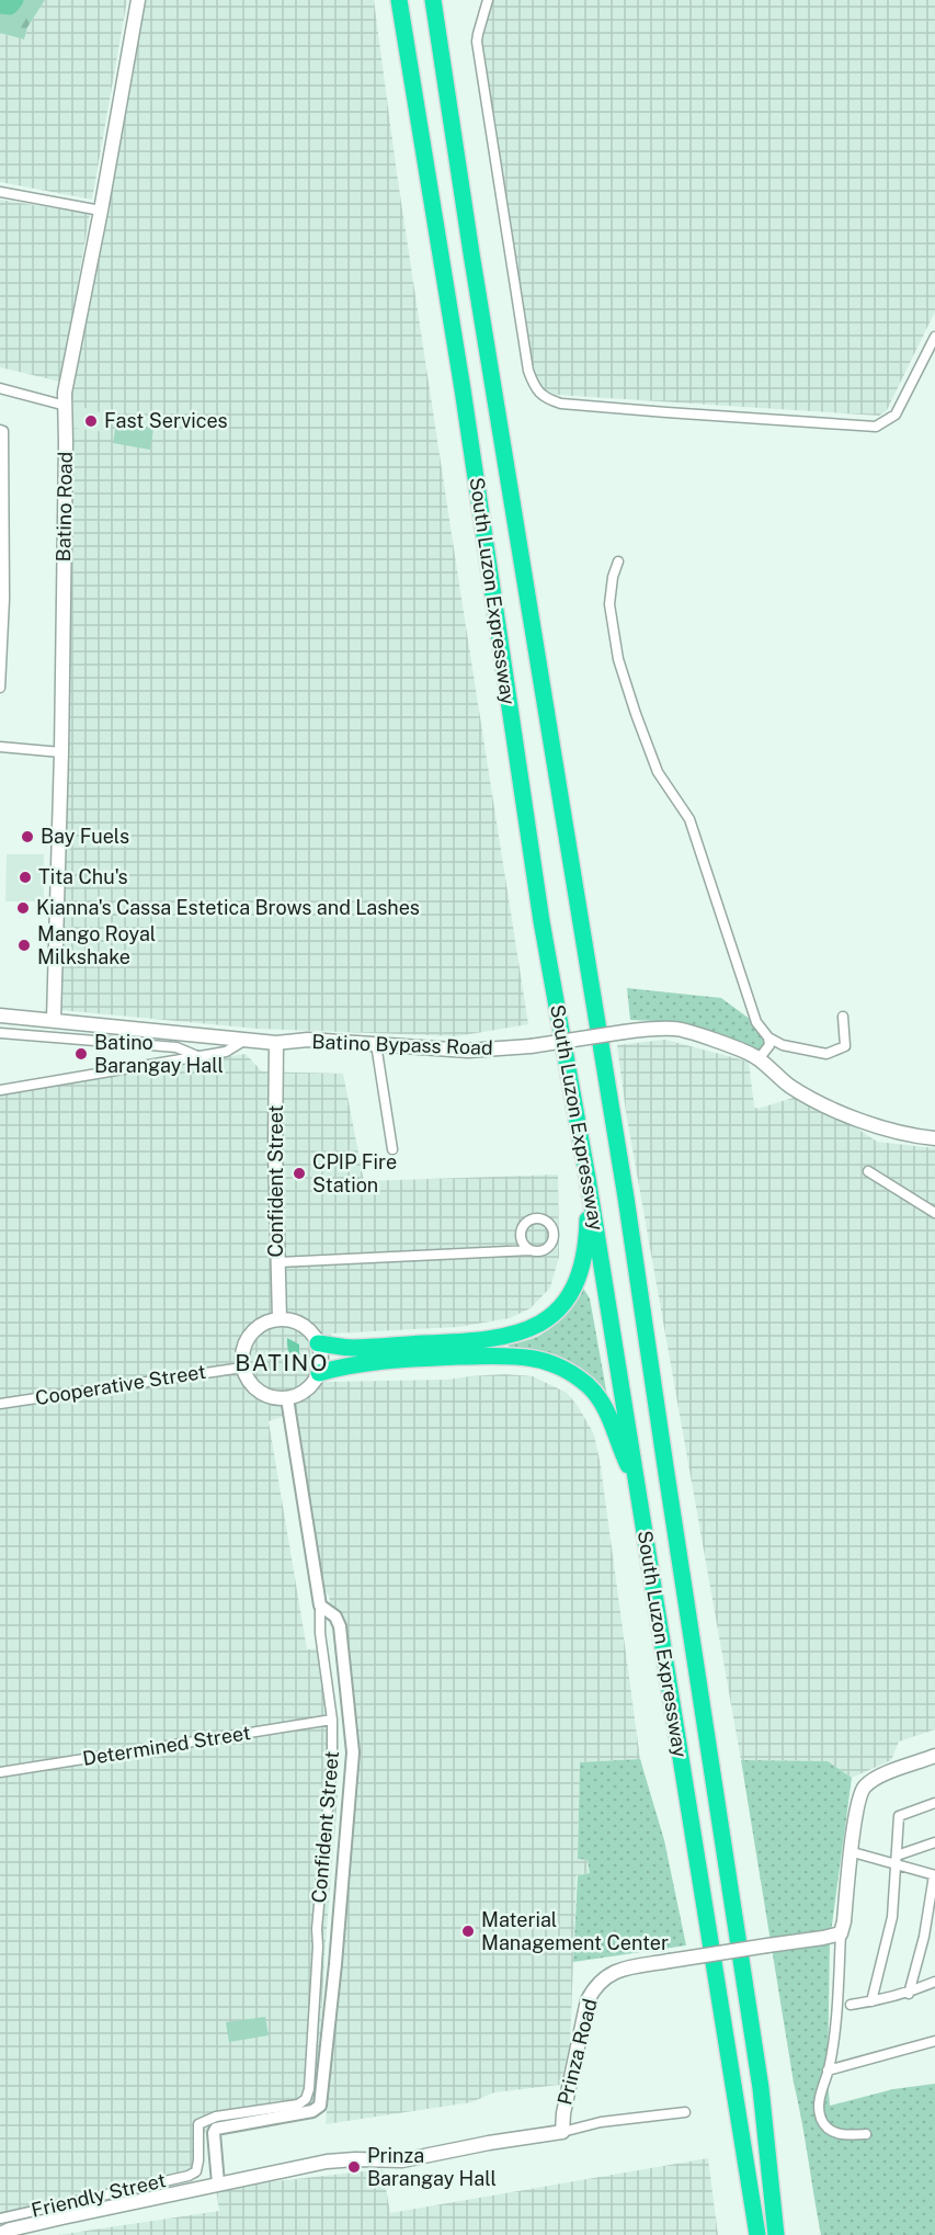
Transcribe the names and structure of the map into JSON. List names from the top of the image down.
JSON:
{
  "streets": {
    "highway": ["South Luzon Expressway"],
    "main road": [
      "Batino Road",
      "Batino Bypass Road",
      "Confident Street",
      "Prinza Road"
    ],
    "street": ["Cooperative Street", "Determined Street", "Friendly Street"]
  },
  "crossings": [
    ["Batino Road", "Batino Bypass Road"],
    ["Batino Bypass Road", "Confident Street"],
    ["Confident Street", "Cooperative Street"],
    ["Confident Street", "Determined Street"],
    ["Confident Street", "Friendly Street"]
  ],
  "districts": ["BATINO"],
  "places": [
    "Fast Services",
    "Bay Fuels",
    "Tita Chu's",
    "Kianna's Cassa Estetica Brows and Lashes",
    "Mango Royal Milkshake",
    "Batino Barangay Hall",
    "CPIP Fire Station",
    "Material Management Center",
    "Prinza Barangay Hall"
  ]
}
